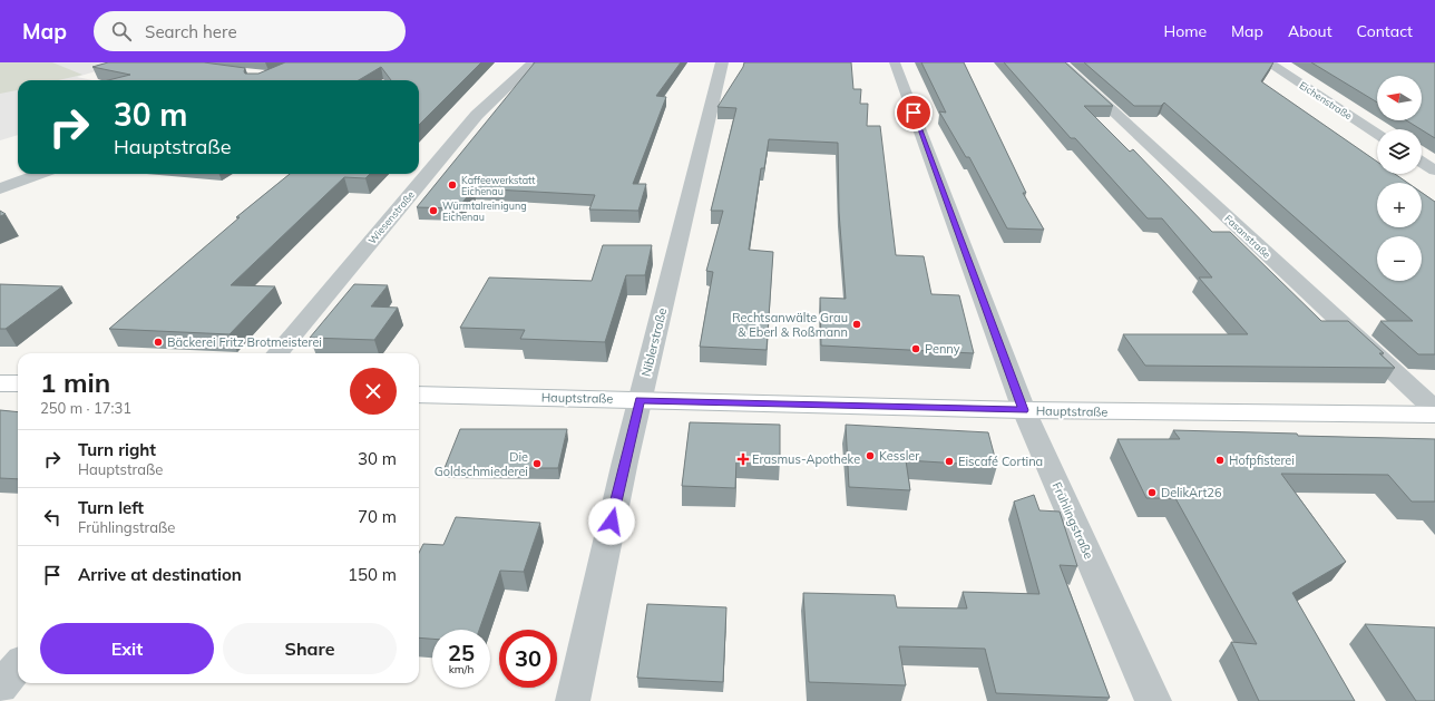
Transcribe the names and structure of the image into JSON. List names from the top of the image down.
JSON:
{
  "streets": {
    "main road": ["Hauptstraße"],
    "street": [
      "Eichenstraße",
      "Wiesenstraße",
      "Fasanstraße",
      "Niblerstraße",
      "Frühlingstraße"
    ]
  },
  "crossings": [
    ["Niblerstraße", "Hauptstraße"],
    ["Hauptstraße", "Frühlingstraße"]
  ],
  "places": {
    "other": [
      "Kaffeewerkstatt Eichenau",
      "Würmtalreinigung Eichenau",
      "Rechtsanwälte Grau & Eberl & Roßmann",
      "Bäckerei Fritz Brotmeisterei",
      "Penny",
      "Kessler",
      "Hofpfisterei",
      "Eiscafé Cortina",
      "Die Goldschmiederei",
      "DelikArt26"
    ],
    "health": ["Erasmus-Apotheke"]
  },
  "north": "left",
  "page": {
    "header": "Map",
    "search": "Search here",
    "nav": [
      "Home",
      "Map",
      "About",
      "Contact"
    ],
    "map_buttons": ["+", "−"],
    "turn": ["30 m", "Hauptstraße"],
    "heading": ["1 min", "250 m · 17:31"],
    "list": [
      {
        "name": "Turn right",
        "note": "Hauptstraße",
        "value": "30 m"
      },
      {
        "name": "Turn left",
        "note": "Frühlingstraße",
        "value": "70 m"
      },
      {
        "name": "Arrive at destination",
        "value": "150 m"
      }
    ],
    "buttons": ["Exit", "Share"],
    "speed": "25 km/h",
    "limit": "30"
  }
}
